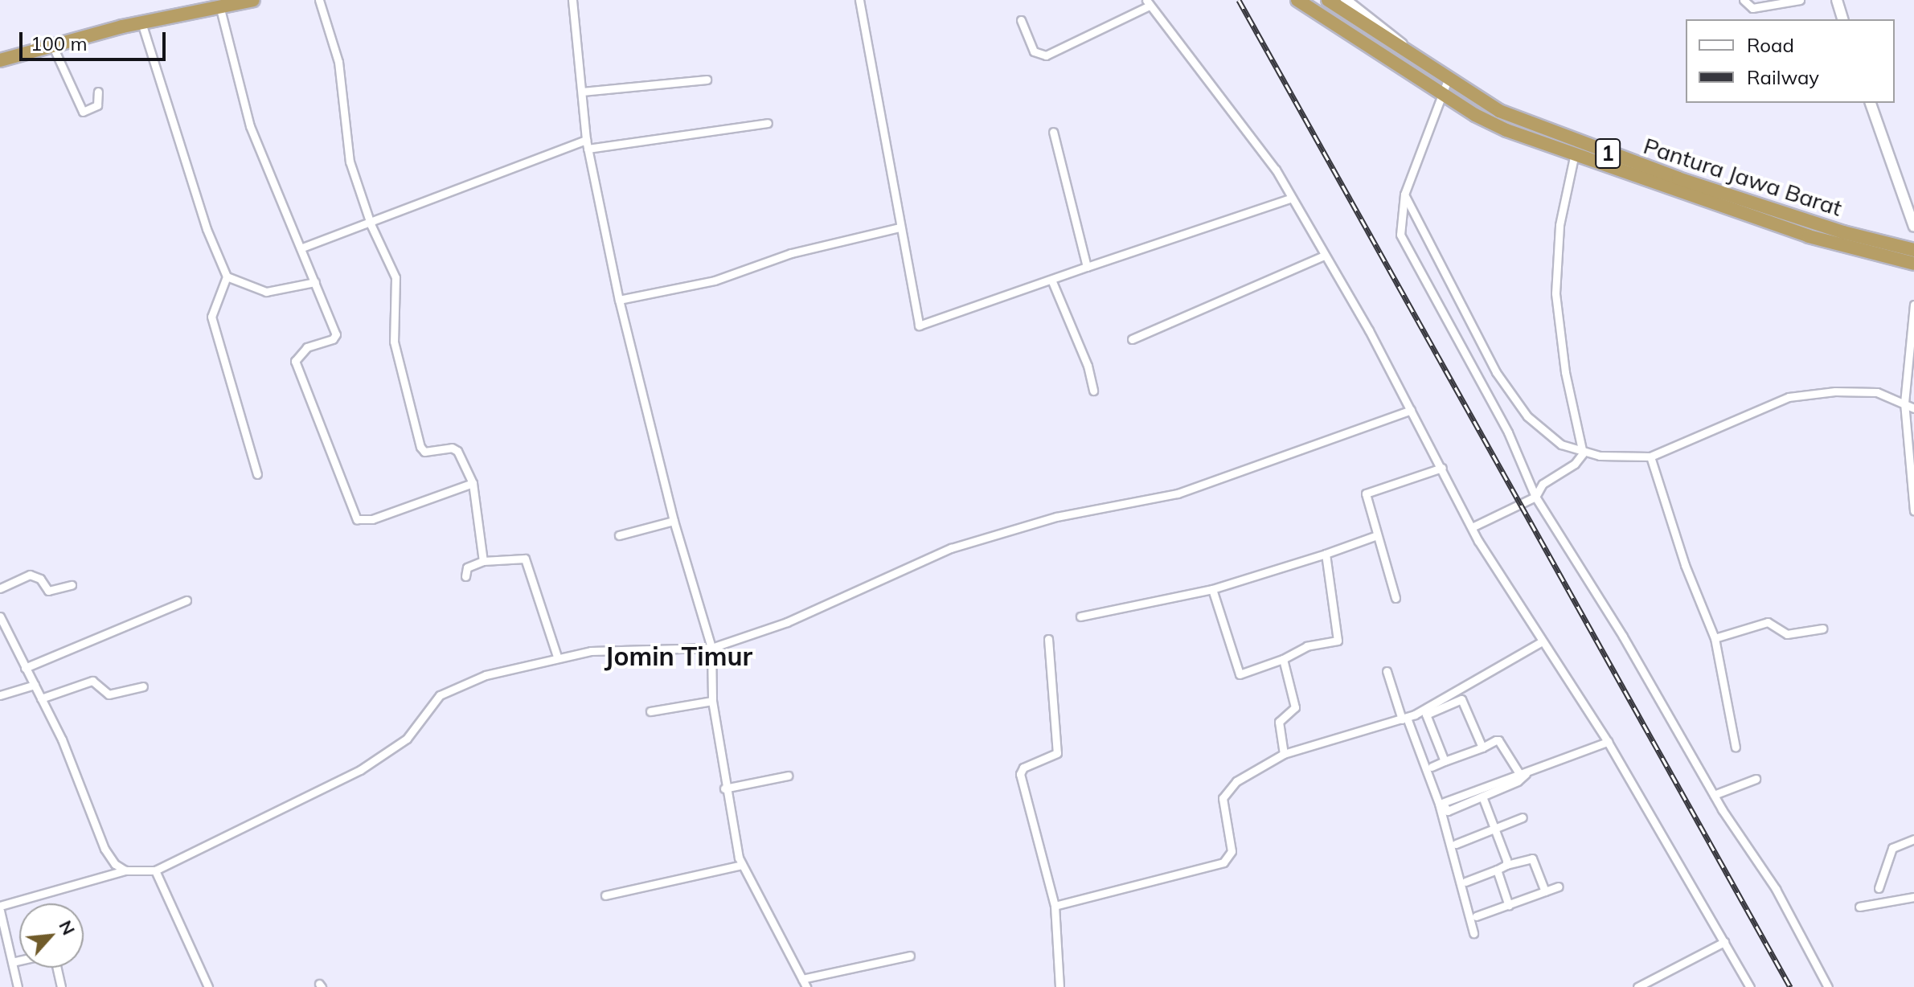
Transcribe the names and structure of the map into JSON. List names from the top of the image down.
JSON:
{
  "streets": {
    "highway": ["1", "Pantura Jawa Barat"]
  },
  "districts": ["Jomin Timur"],
  "legend": ["Road", "Railway"],
  "scale_bar": "100 m",
  "north": "top right"
}
